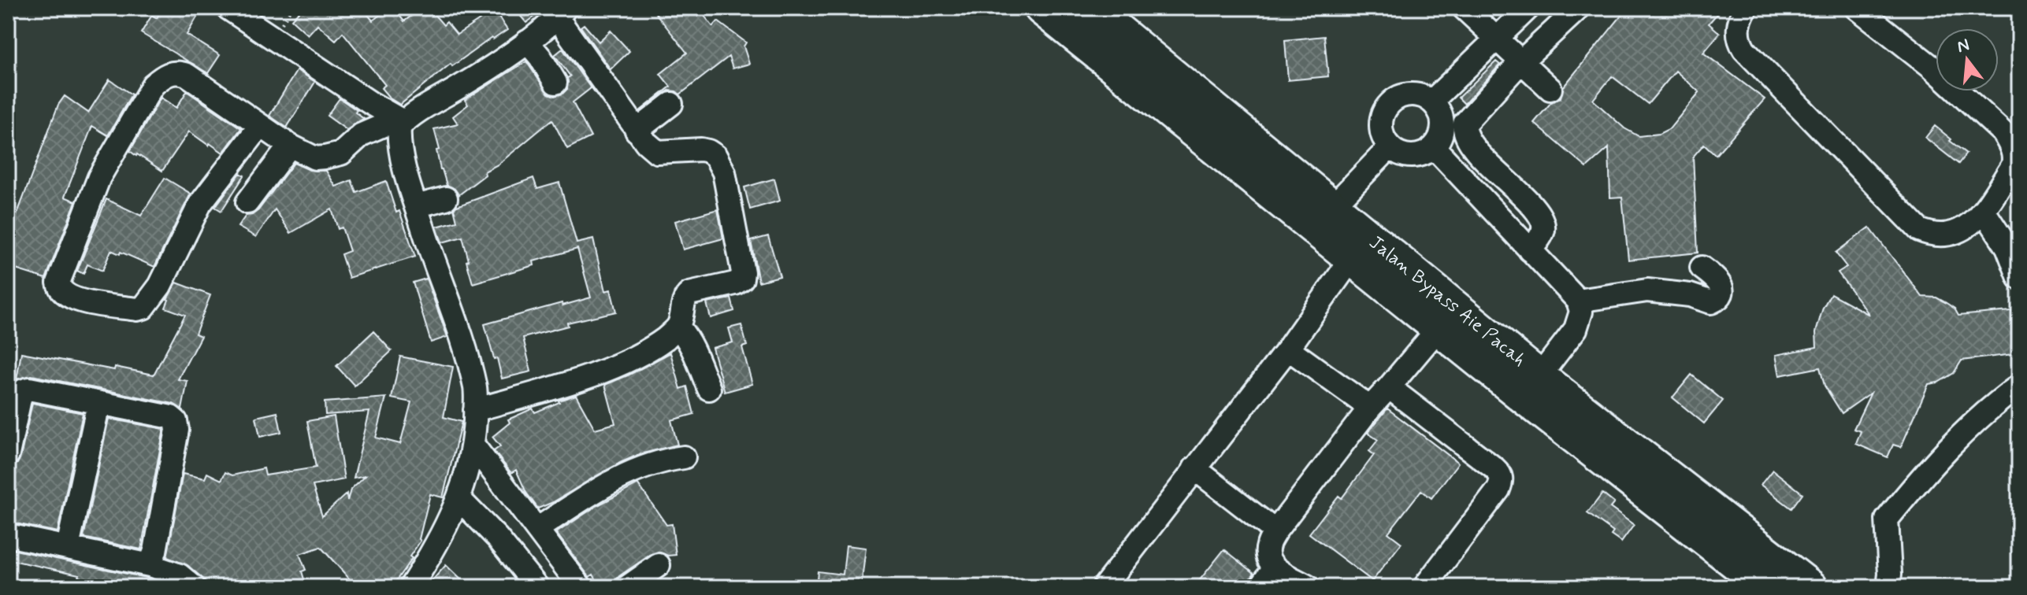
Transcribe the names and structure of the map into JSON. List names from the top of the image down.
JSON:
{
  "streets": {
    "highway": ["Jalan Bypass Aie Pacah"]
  },
  "north": "top"
}
